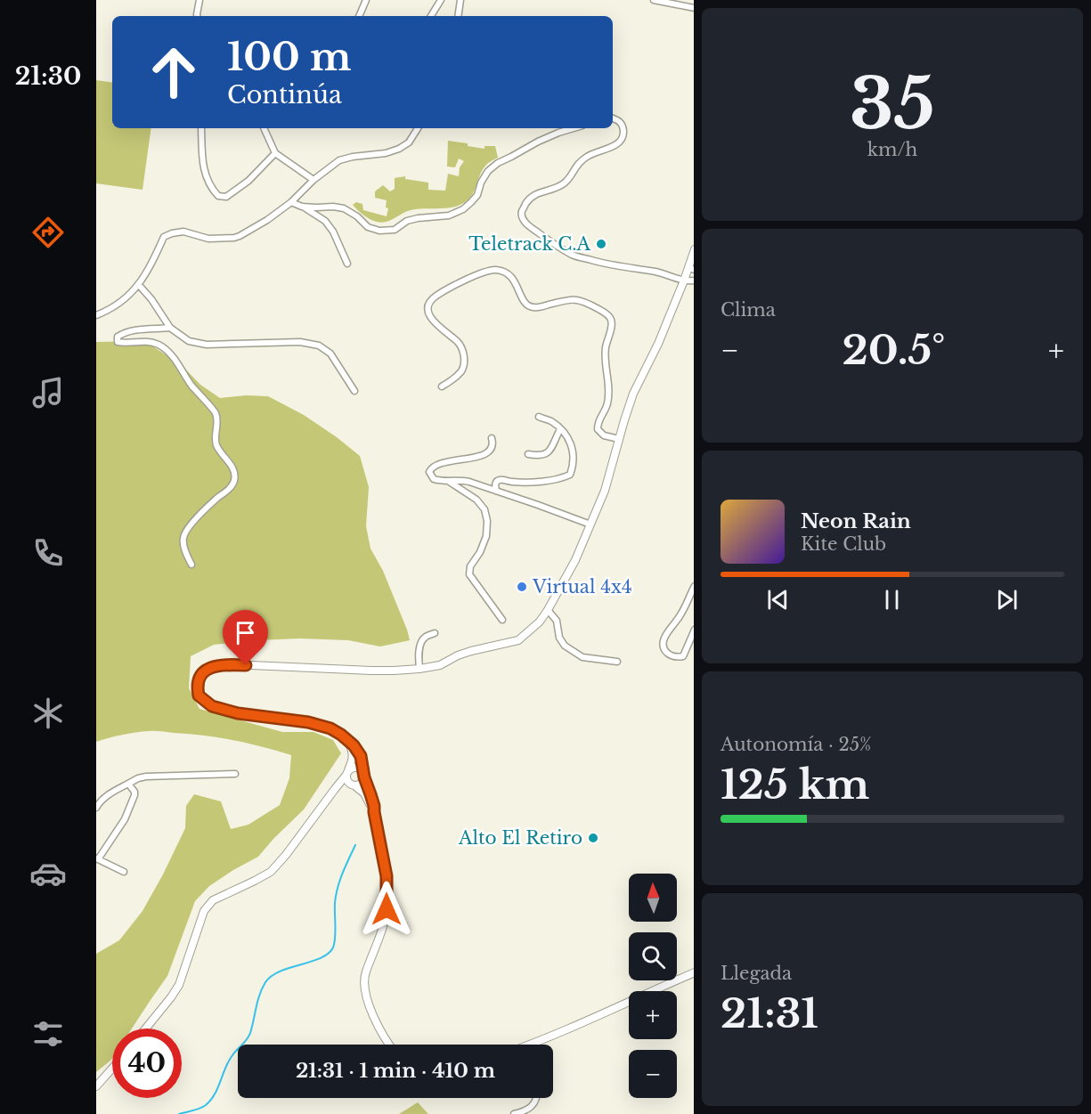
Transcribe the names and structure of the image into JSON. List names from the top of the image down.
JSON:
{
  "places": ["Teletrack C.A", "Virtual 4x4", "Alto El Retiro"],
  "north": "top",
  "page": {
    "tabs": "21:30",
    "tile": [
      ["35", "km/h"],
      "Clima",
      ["Autonomía · 25%", "125 km"],
      ["Llegada", "21:31"]
    ],
    "turn": ["100 m", "Continúa"],
    "heat": ["−", "20.5°", "+"],
    "song": ["Neon Rain", "Kite Club"],
    "map_buttons": ["+", "−"],
    "limit": "40",
    "trip": "21:31 · 1 min · 410 m"
  }
}
